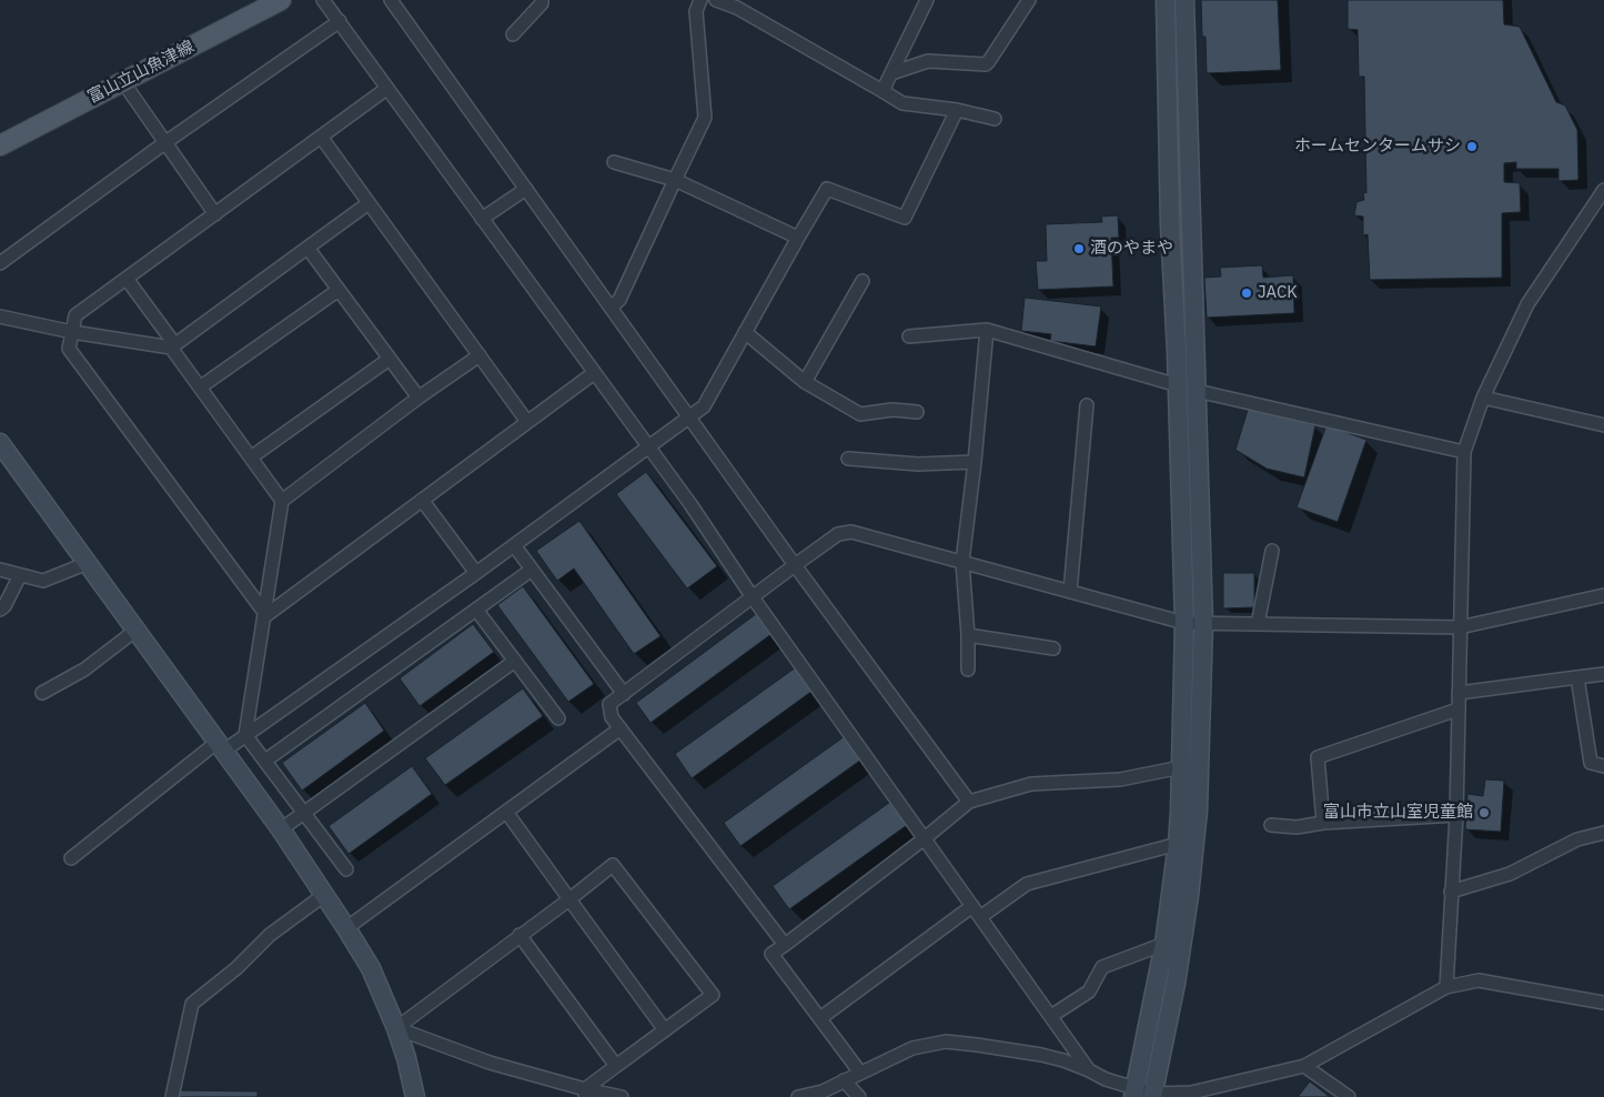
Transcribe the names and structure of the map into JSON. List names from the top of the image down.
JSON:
{
  "streets": {
    "main road": ["富山立山魚津線"]
  },
  "places": [
    "ホームセンタームサシ",
    "酒のやまや",
    "JACK",
    "富山市立山室児童館"
  ]
}
